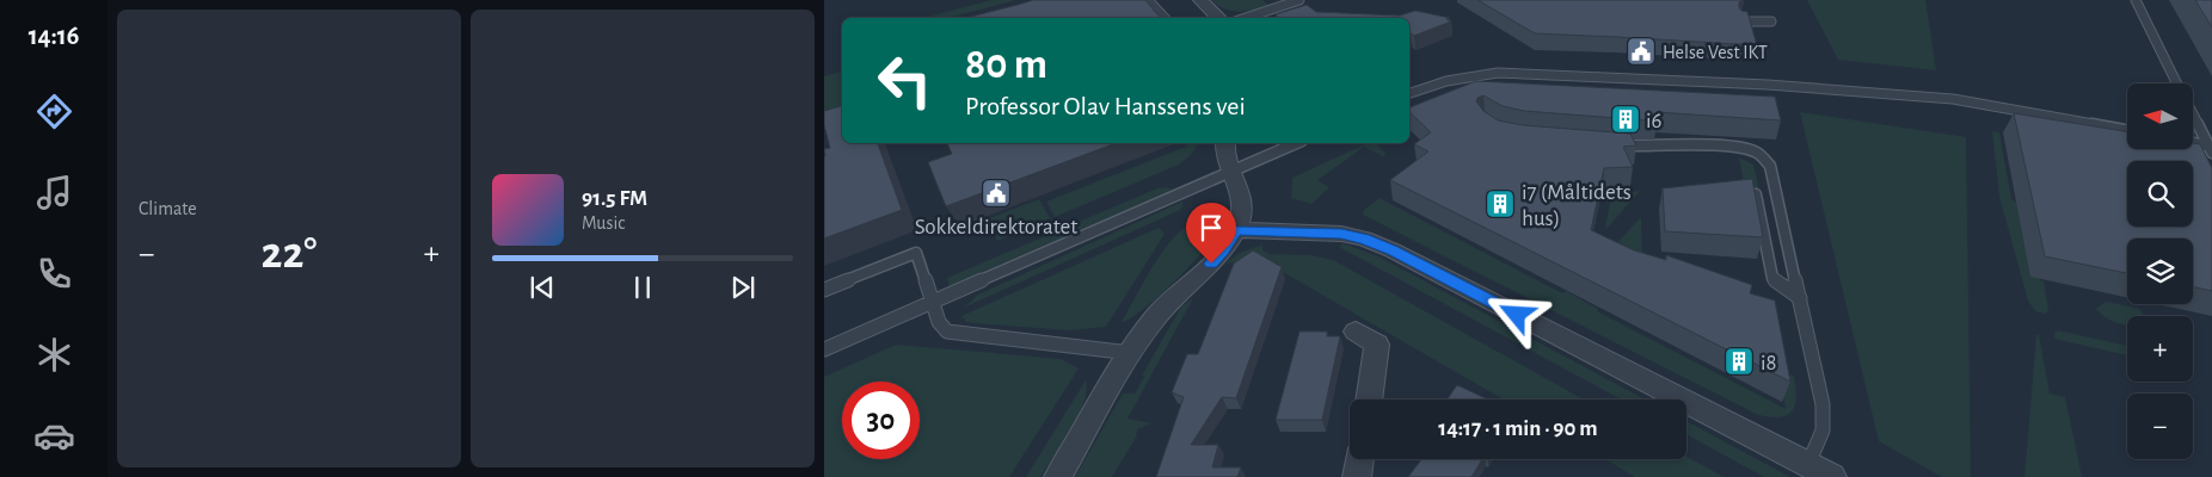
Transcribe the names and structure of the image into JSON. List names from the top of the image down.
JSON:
{
  "places": {
    "public building": ["Helse Vest IKT", "Sokkeldirektoratet"],
    "building": ["i6", "i7 (Måltidets hus)", "i8"]
  },
  "north": "left",
  "page": {
    "tabs": "14:16",
    "tile": "Climate",
    "turn": ["80 m", "Professor Olav Hanssens vei"],
    "map_buttons": ["+", "−"],
    "song": ["91.5 FM", "Music"],
    "heat": ["−", "22°", "+"],
    "limit": "30",
    "trip": "14:17 · 1 min · 90 m"
  }
}
